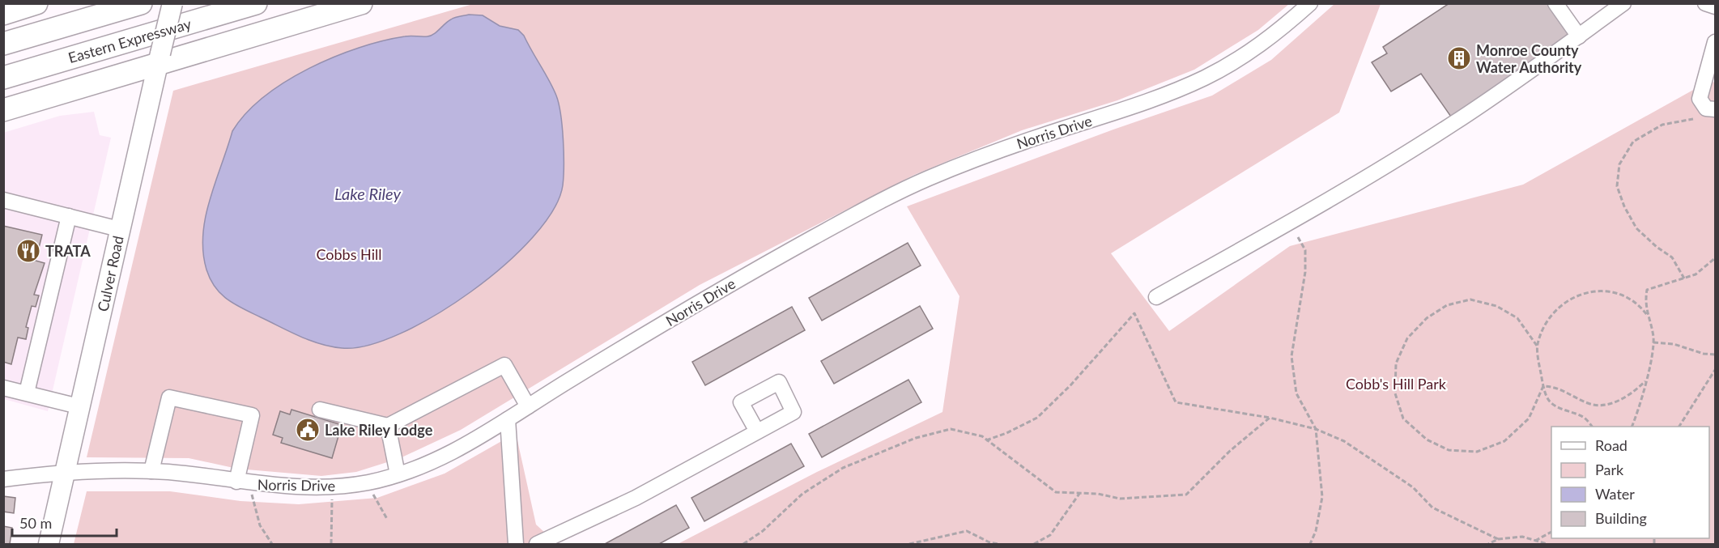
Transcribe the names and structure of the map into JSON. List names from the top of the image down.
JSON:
{
  "streets": {
    "highway": ["Eastern Expressway"],
    "main road": ["Culver Road"],
    "street": ["Norris Drive"]
  },
  "crossings": [
    ["Norris Drive", "Culver Road"]
  ],
  "water": ["Lake Riley"],
  "parks": ["Cobbs Hill", "Cobb's Hill Park"],
  "places": {
    "building": ["Monroe County Water Authority"],
    "restaurant": ["TRATA"],
    "public building": ["Lake Riley Lodge"]
  },
  "legend": [
    "Road",
    "Park",
    "Water",
    "Building"
  ],
  "scale_bar": "50 m"
}
